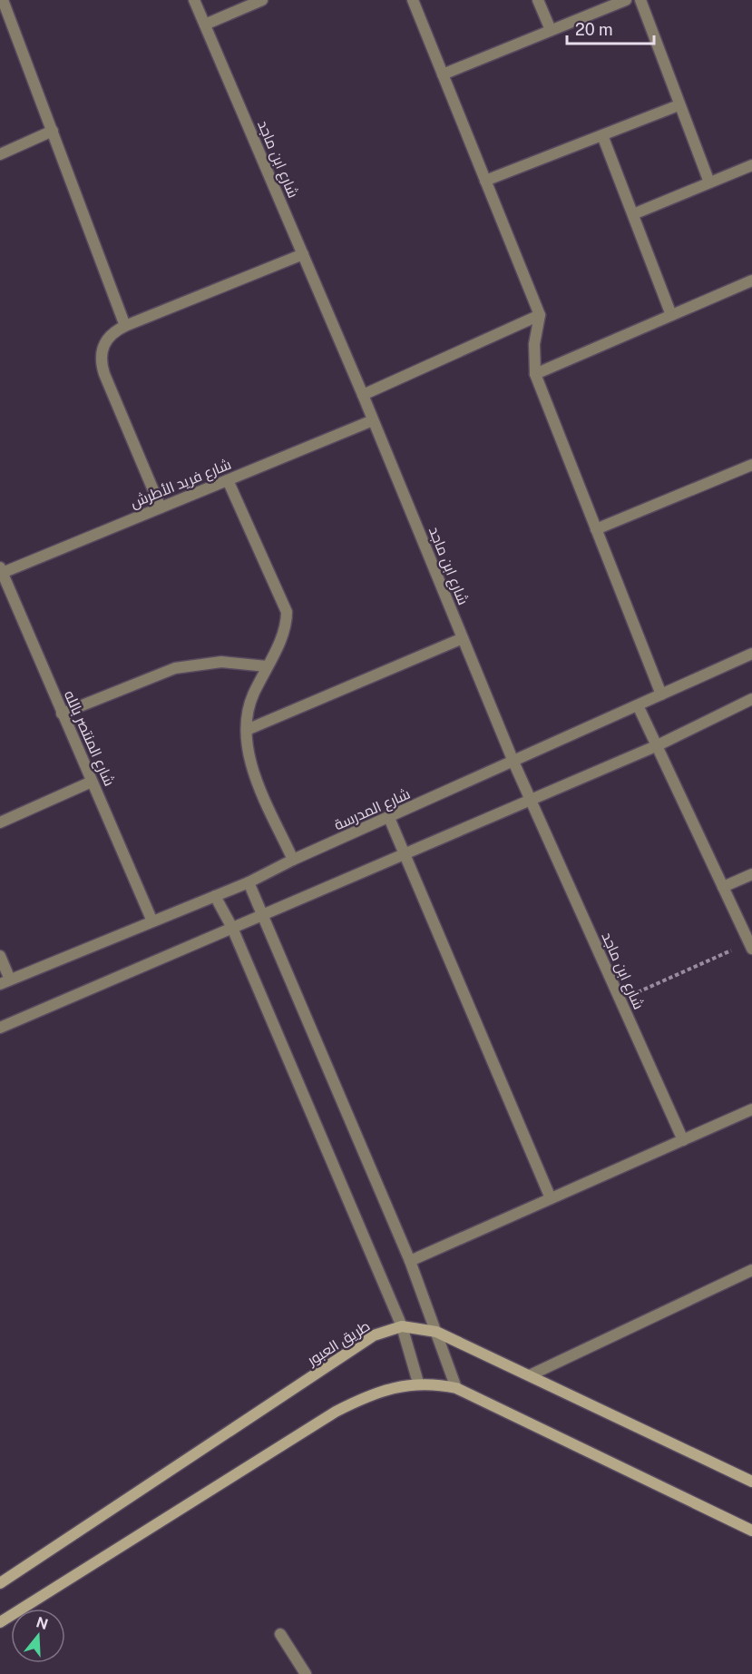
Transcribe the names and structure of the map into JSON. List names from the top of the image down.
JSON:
{
  "streets": {
    "street": [
      "شارع ابن ماجد",
      "شارع فريد الأطرش",
      "شارع المنتصر بالله",
      "شارع المدرسة",
      "طريق العبور"
    ]
  },
  "crossings": [
    ["شارع ابن ماجد", "شارع فريد الأطرش"],
    ["شارع ابن ماجد", "شارع المدرسة"],
    ["شارع فريد الأطرش", "شارع المنتصر بالله"],
    ["شارع المنتصر بالله", "شارع المدرسة"]
  ],
  "scale_bar": "20 m",
  "north": "top"
}
